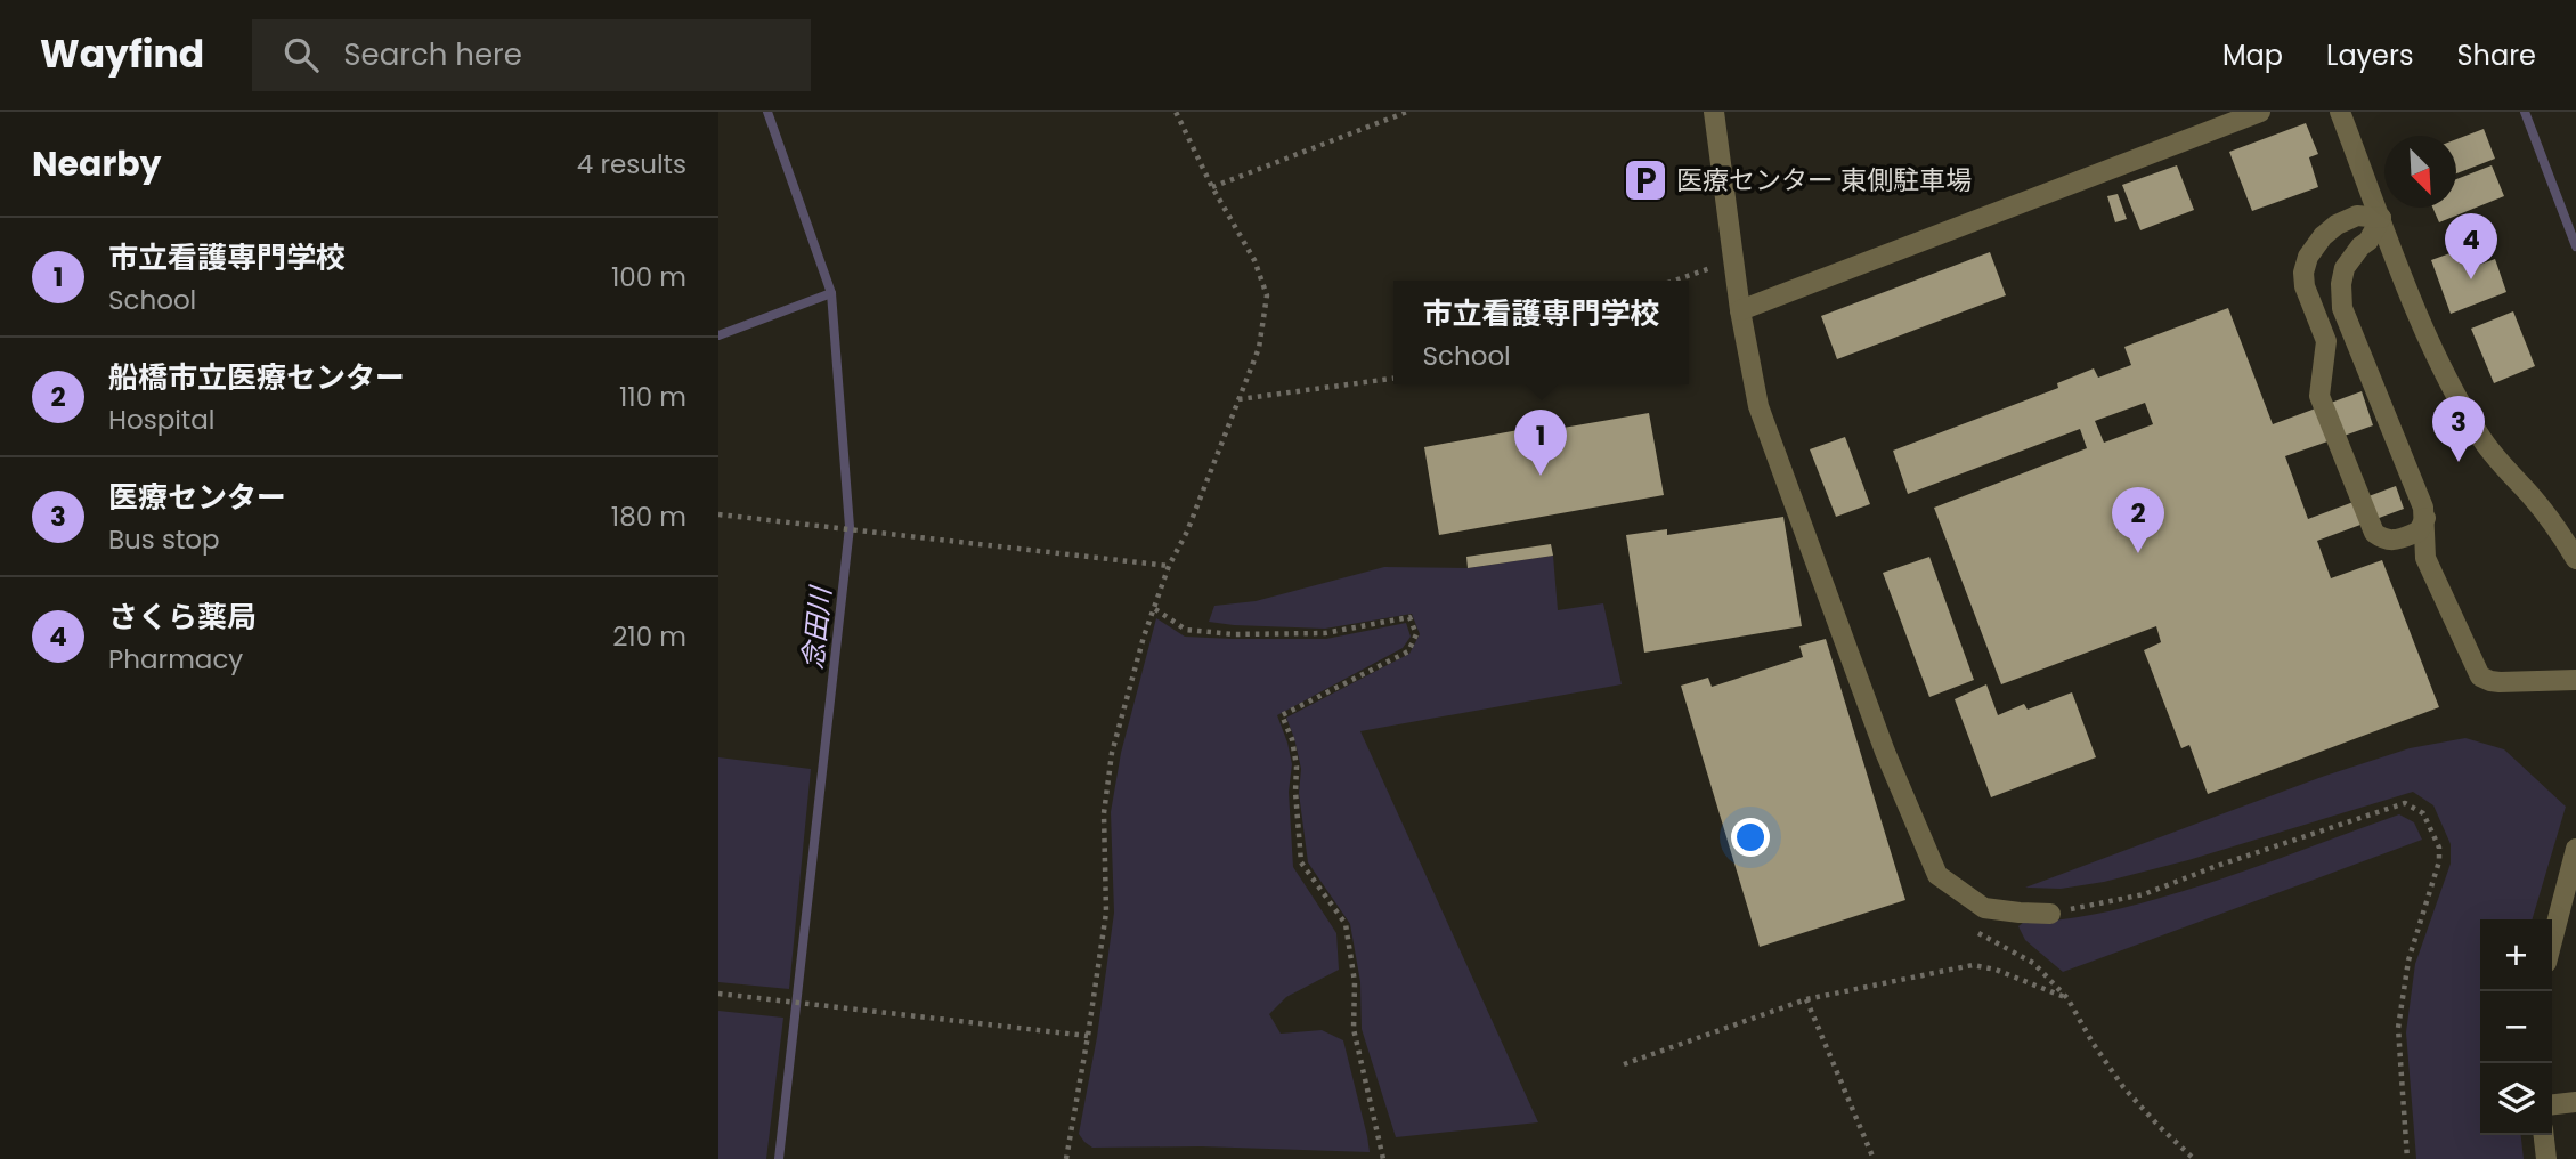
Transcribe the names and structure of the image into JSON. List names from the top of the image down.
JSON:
{
  "water": ["念田川"],
  "places": {
    "parking": ["医療センター 東側駐車場"]
  },
  "north": "bottom right",
  "page": {
    "header": "Wayfind",
    "search": "Search here",
    "nav": ["Map", "Layers", "Share"],
    "heading": ["Nearby", "4 results"],
    "pins": [
      "4",
      "3",
      "1",
      "2"
    ],
    "list": [
      {
        "mark": "1",
        "name": "市立看護専門学校",
        "note": "School",
        "value": "100 m"
      },
      {
        "mark": "2",
        "name": "船橋市立医療センター",
        "note": "Hospital",
        "value": "110 m"
      },
      {
        "mark": "3",
        "name": "医療センター",
        "note": "Bus stop",
        "value": "180 m"
      },
      {
        "mark": "4",
        "name": "さくら薬局",
        "note": "Pharmacy",
        "value": "210 m"
      }
    ],
    "popup": ["市立看護専門学校", "School"],
    "map_buttons": ["+", "−"]
  }
}
